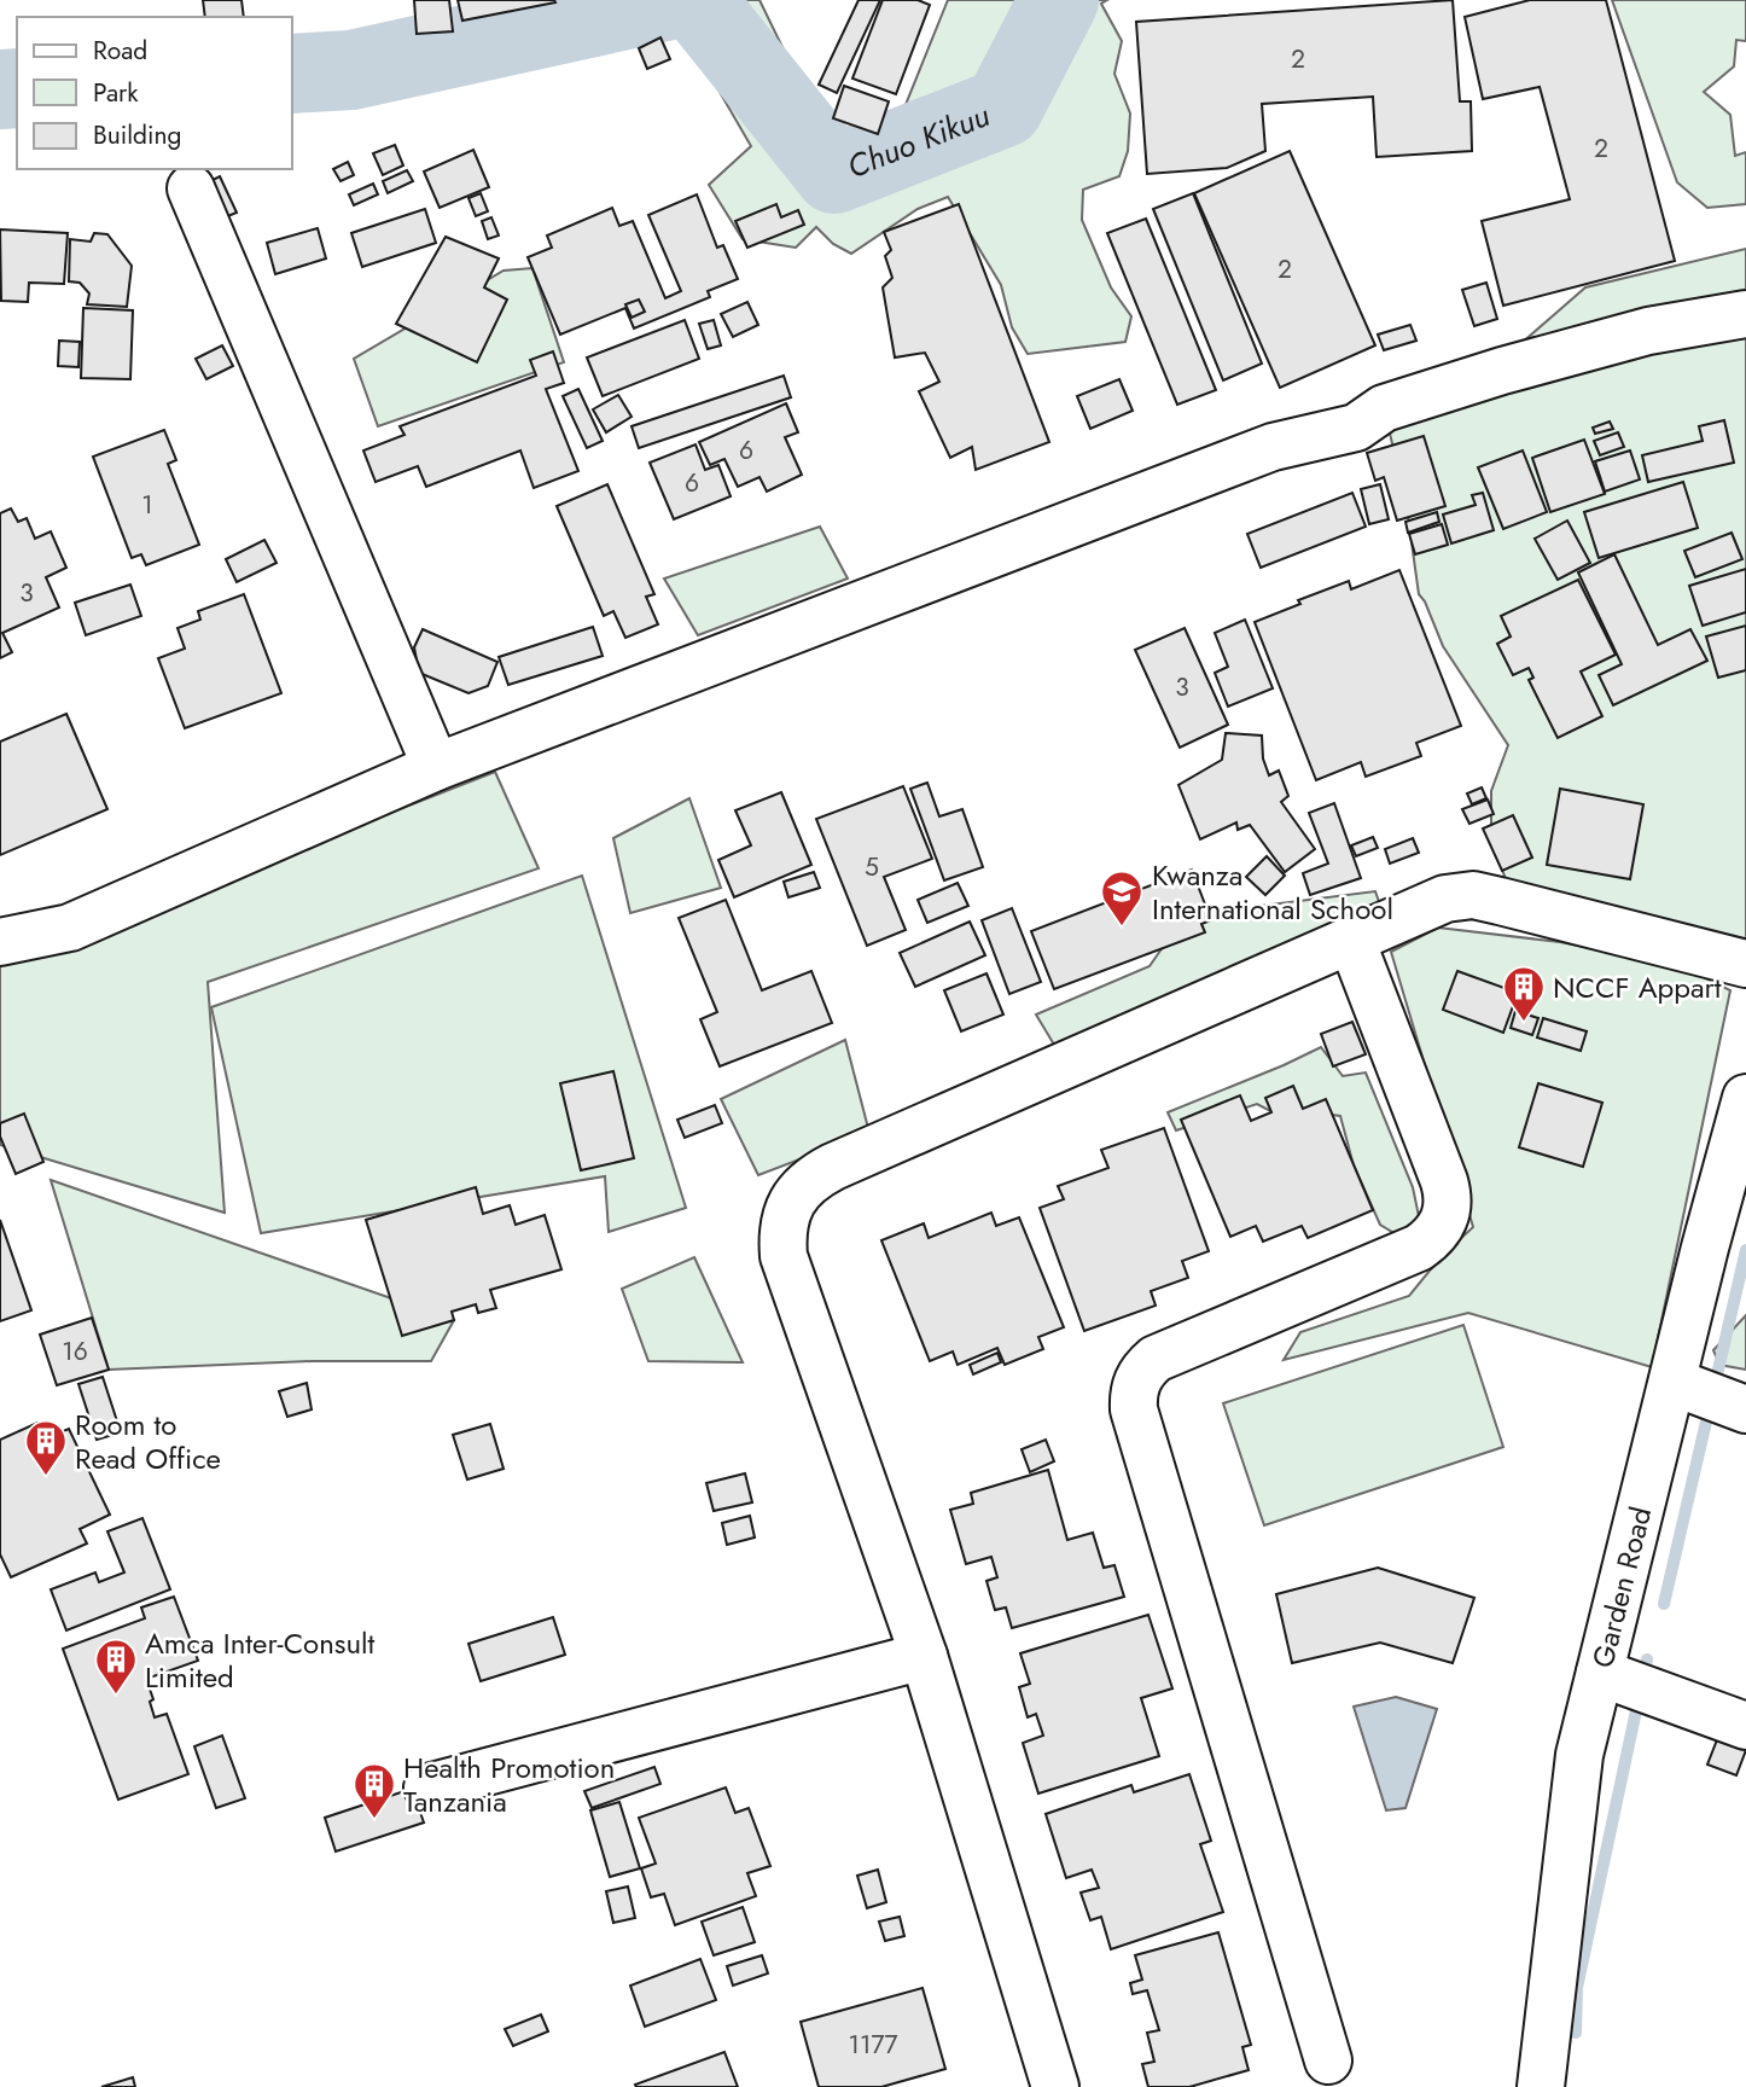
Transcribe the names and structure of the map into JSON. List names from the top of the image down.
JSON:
{
  "streets": {
    "street": ["Garden Road"]
  },
  "water": ["Chuo Kikuu"],
  "places": {
    "school or university": ["Kwanza International School"],
    "building": [
      "NCCF Appart",
      "Room to Read Office",
      "Amca Inter-Consult Limited",
      "Health Promotion Tanzania"
    ]
  },
  "house_numbers": [
    "2",
    "2",
    "2",
    "6",
    "6",
    "1",
    "3",
    "3",
    "5",
    "16",
    "1177"
  ],
  "legend": ["Road", "Park", "Building"]
}
